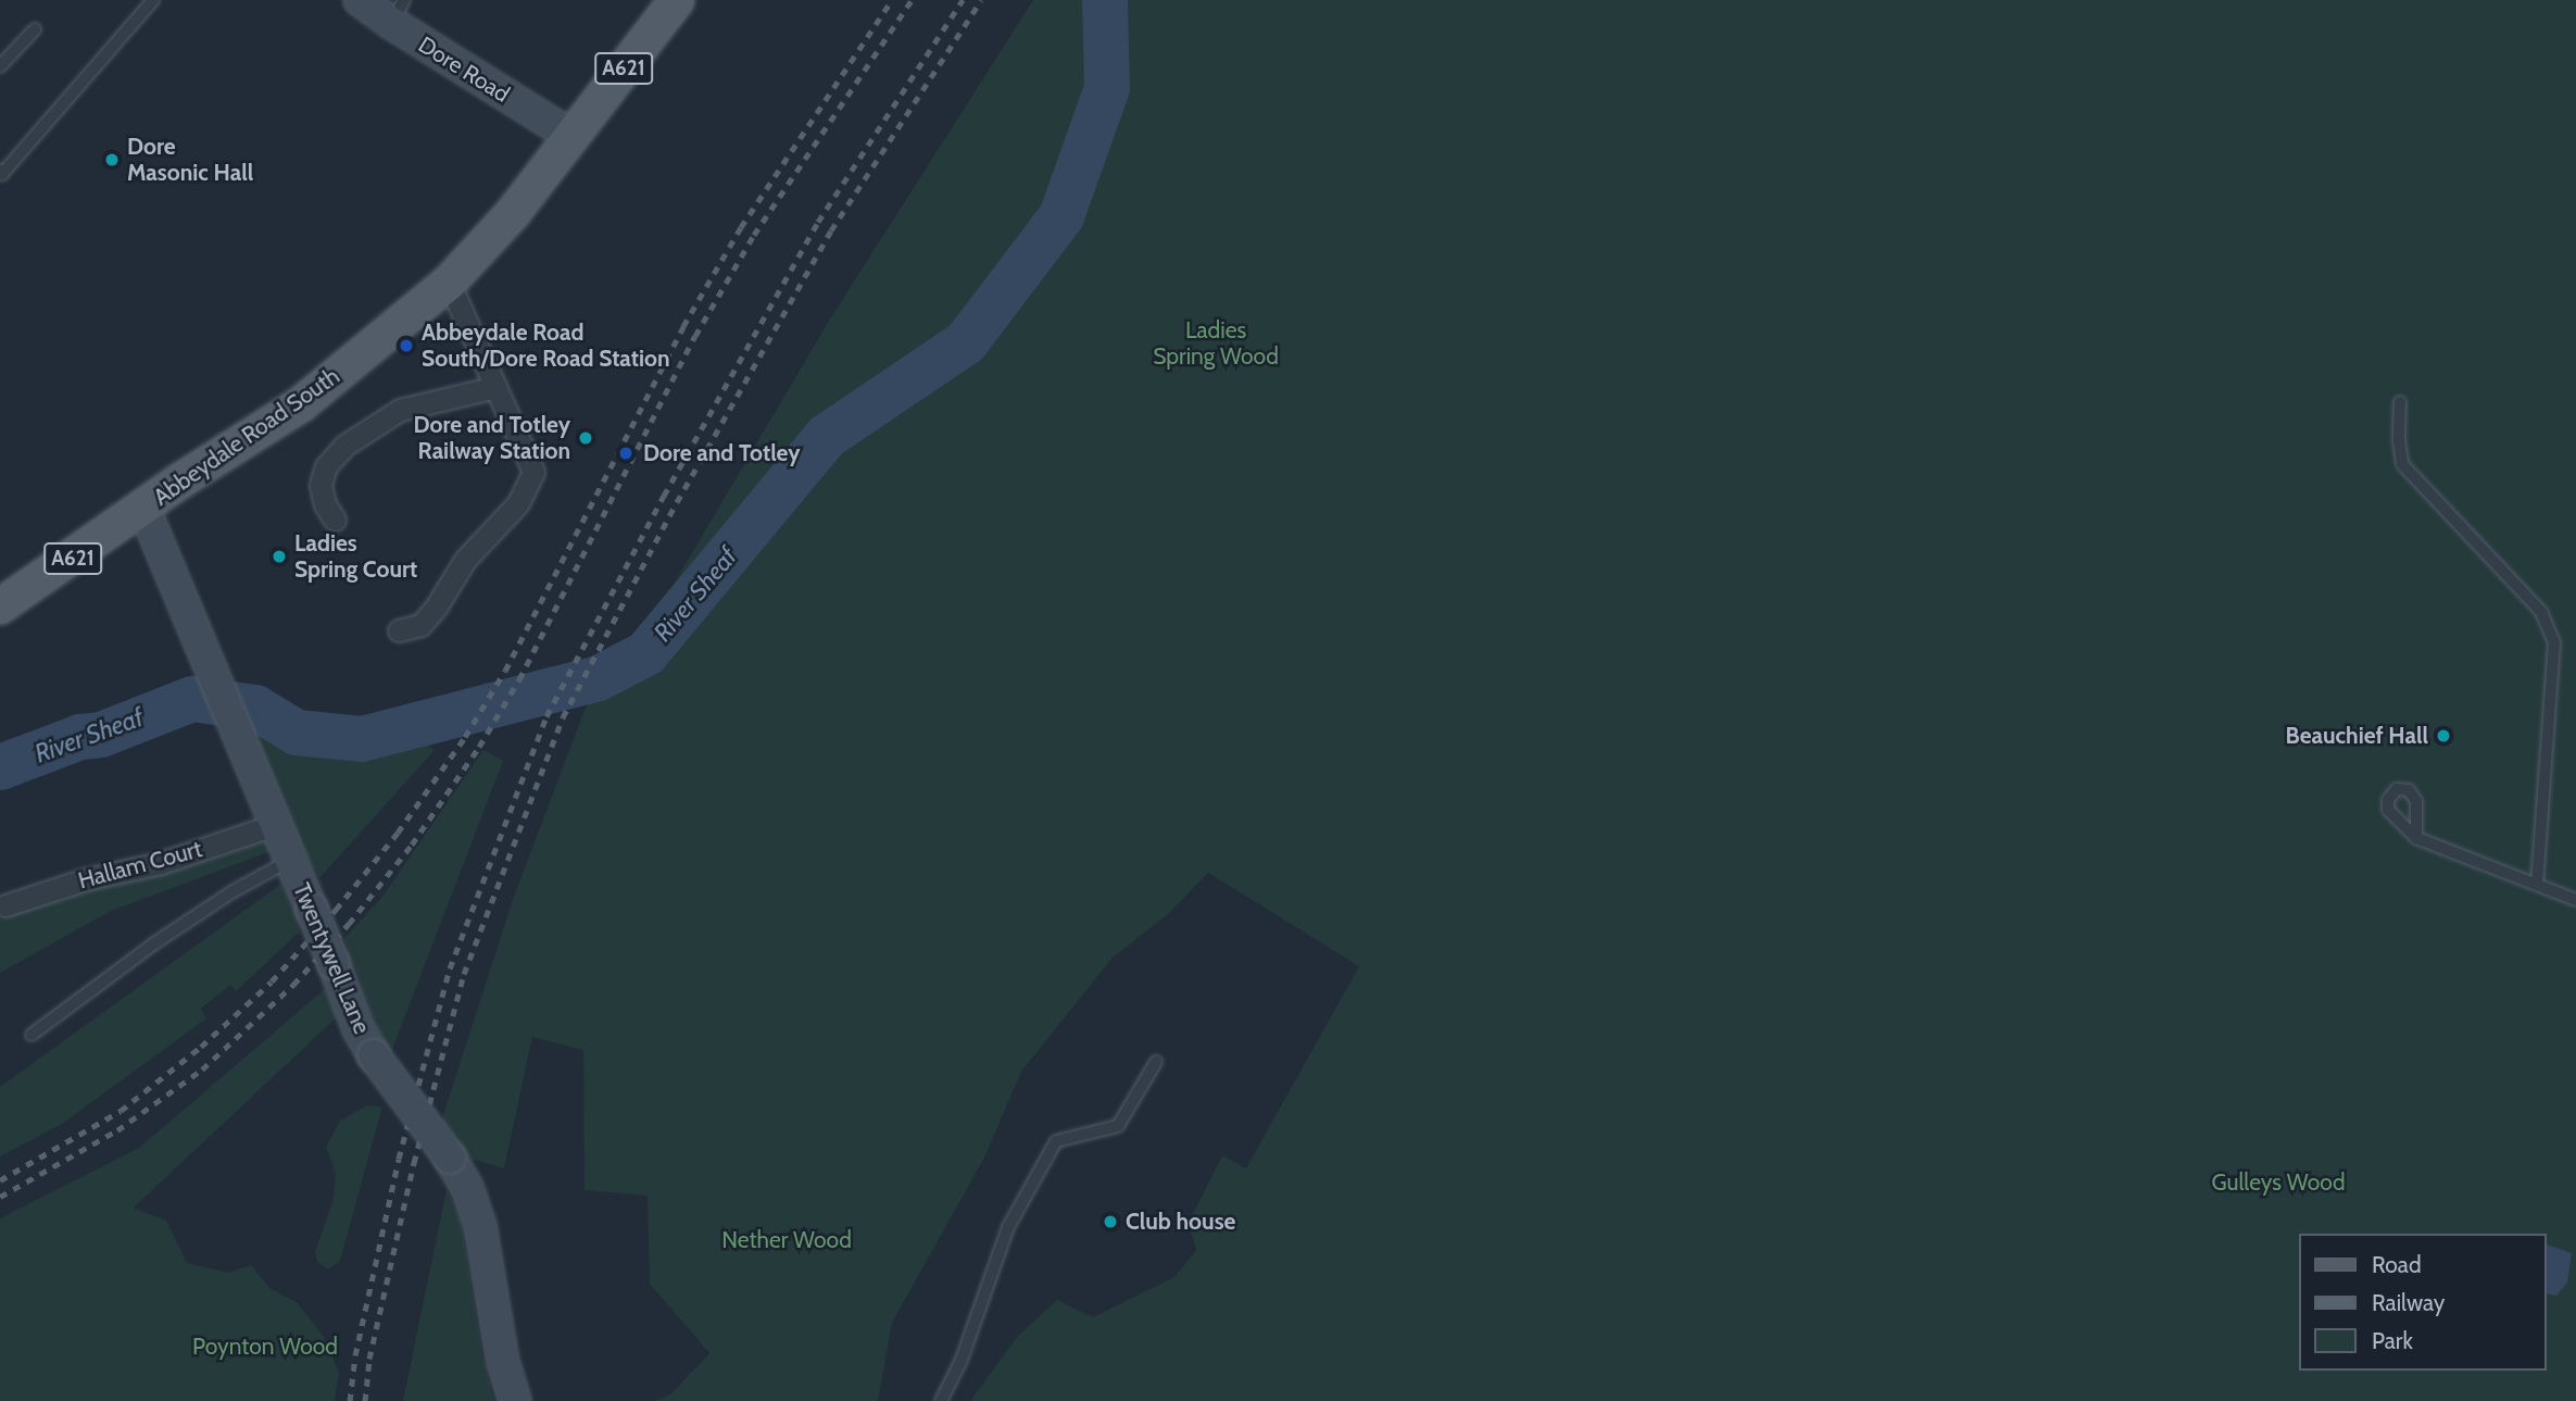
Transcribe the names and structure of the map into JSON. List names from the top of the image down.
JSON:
{
  "streets": {
    "main road": ["A621", "Abbeydale Road South"],
    "street": ["Dore Road", "Hallam Court", "Twentywell Lane"]
  },
  "crossings": [
    ["Dore Road", "Abbeydale Road South"],
    ["Abbeydale Road South", "Twentywell Lane"],
    ["Hallam Court", "Twentywell Lane"]
  ],
  "water": ["River Sheaf"],
  "parks": [
    "Ladies Spring Wood",
    "Gulleys Wood",
    "Nether Wood",
    "Poynton Wood"
  ],
  "places": [
    "Dore Masonic Hall",
    "Abbeydale Road South/Dore Road Station",
    "Dore and Totley Railway Station",
    "Dore and Totley",
    "Ladies Spring Court",
    "Beauchief Hall",
    "Club house"
  ],
  "legend": ["Road", "Railway", "Park"]
}
